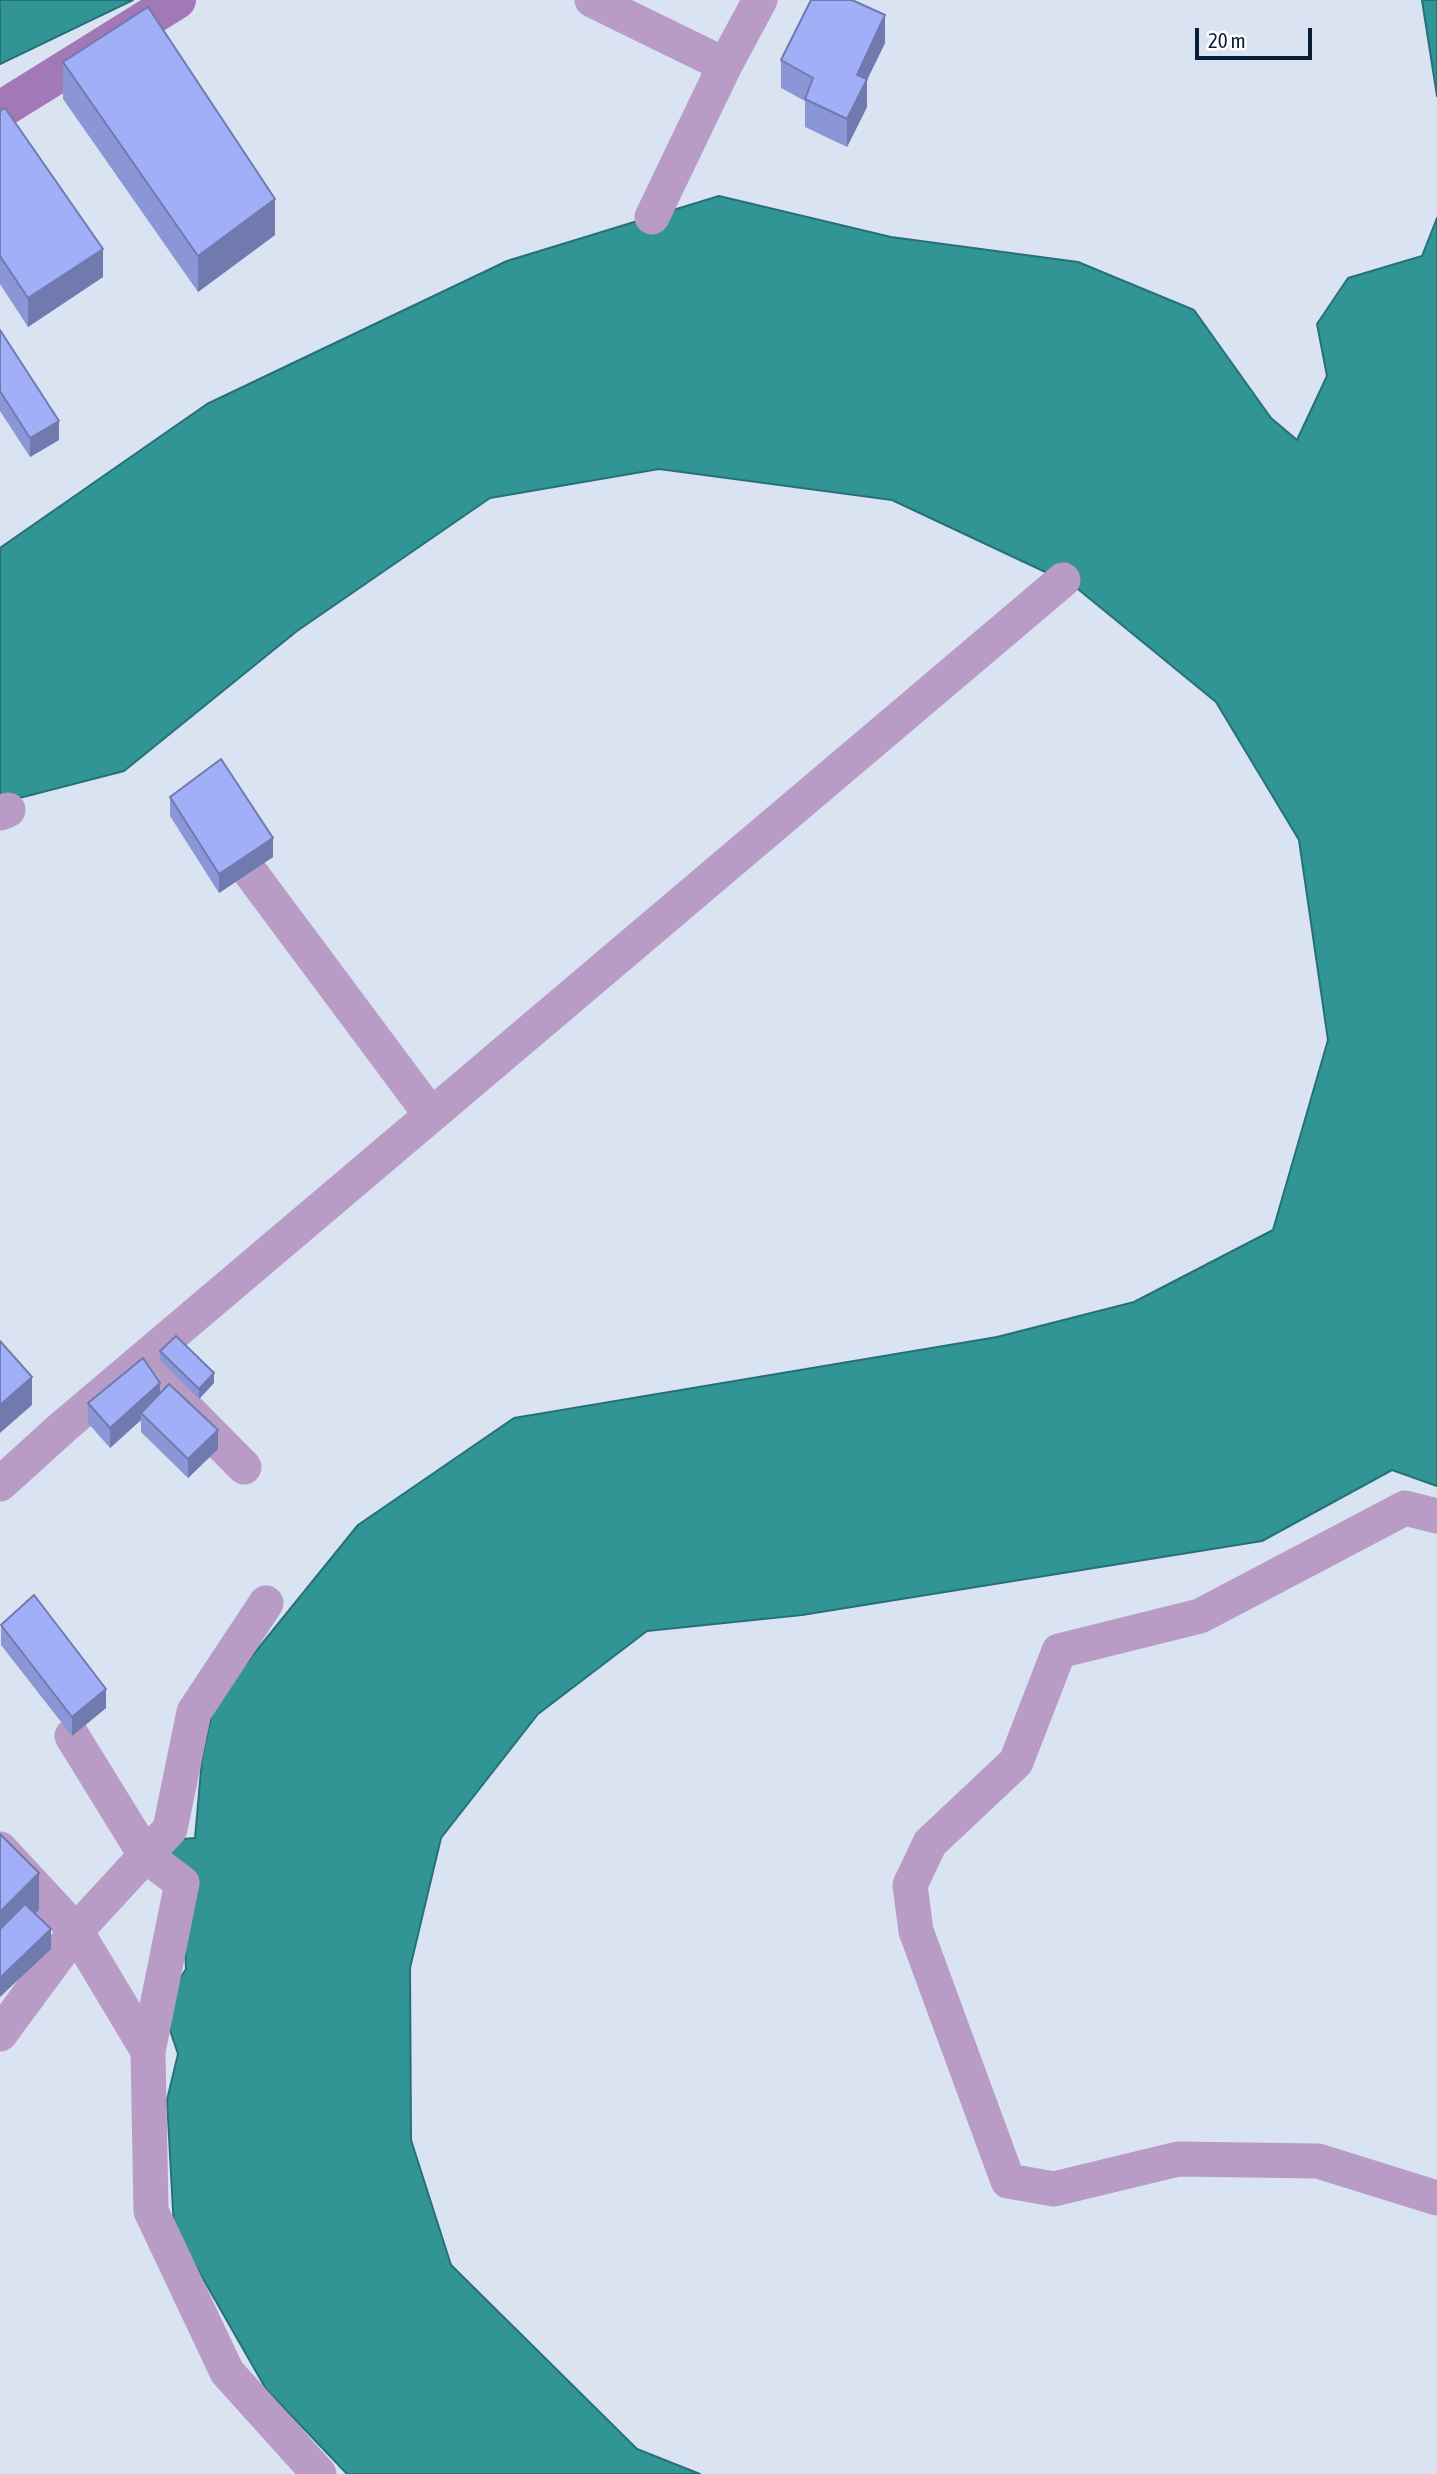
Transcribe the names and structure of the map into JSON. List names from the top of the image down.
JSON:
{
  "scale_bar": "20 m"
}
